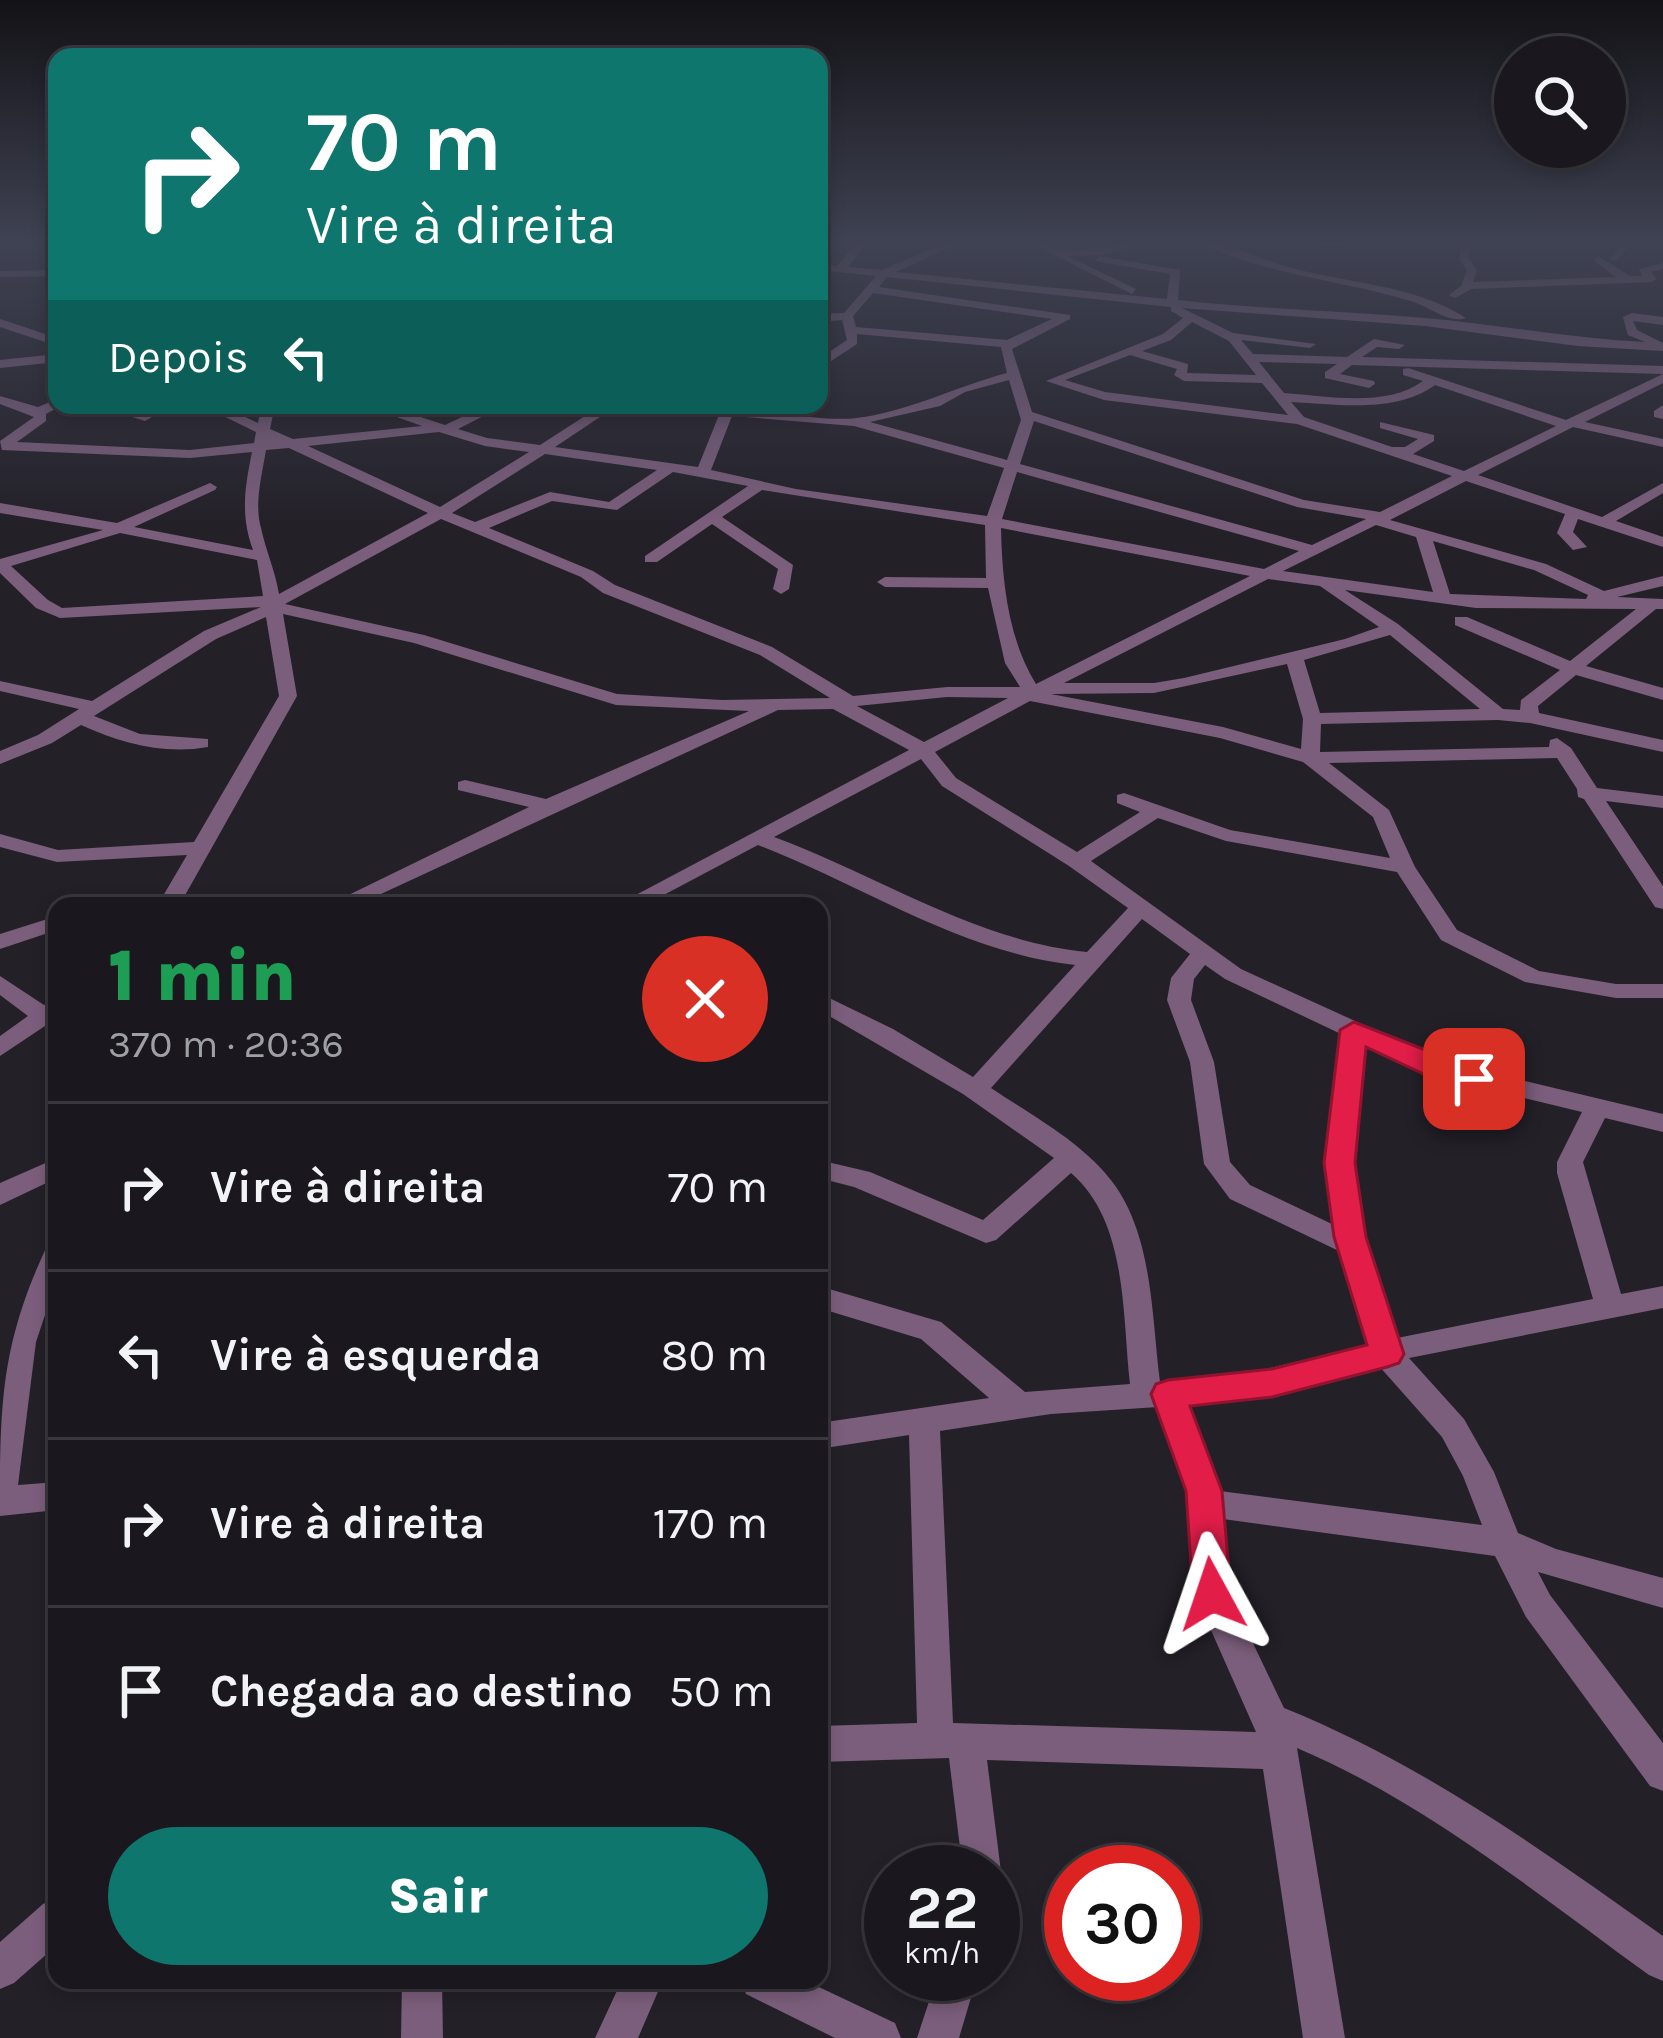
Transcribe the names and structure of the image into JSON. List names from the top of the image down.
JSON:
{
  "page": {
    "turn": ["70 m", "Vire à direita"],
    "then": "Depois",
    "heading": ["1 min", "370 m · 20:36"],
    "list": [
      {
        "name": "Vire à direita",
        "value": "70 m"
      },
      {
        "name": "Vire à esquerda",
        "value": "80 m"
      },
      {
        "name": "Vire à direita",
        "value": "170 m"
      },
      {
        "name": "Chegada ao destino",
        "value": "50 m"
      }
    ],
    "buttons": "Sair",
    "speed": "22 km/h",
    "limit": "30"
  }
}
